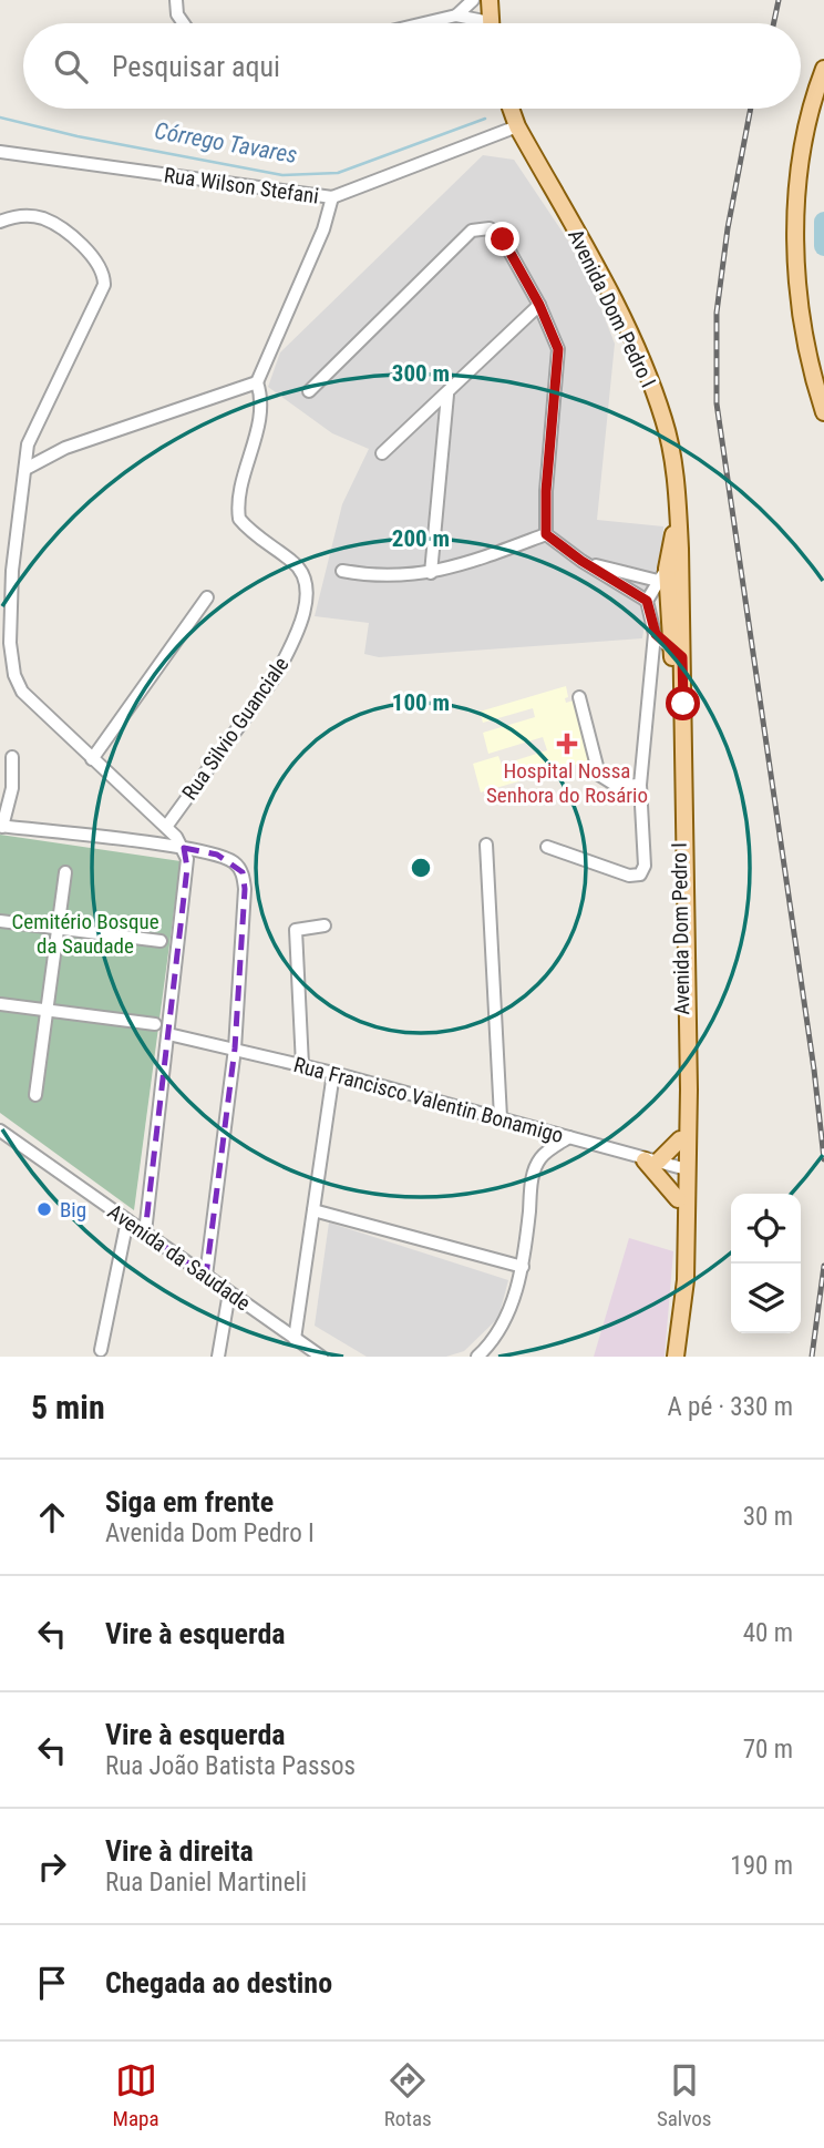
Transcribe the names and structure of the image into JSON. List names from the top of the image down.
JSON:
{
  "streets": {
    "main road": ["Avenida Dom Pedro I"],
    "street": [
      "Rua Wilson Stefani",
      "Rua Silvio Guanciale",
      "Rua Francisco Valentin Bonamigo",
      "Avenida da Saudade"
    ]
  },
  "crossings": [
    ["Rua Wilson Stefani", "Avenida Dom Pedro I"],
    ["Avenida Dom Pedro I", "Rua Francisco Valentin Bonamigo"]
  ],
  "water": ["Córrego Tavares"],
  "parks": ["Cemitério Bosque da Saudade"],
  "places": {
    "health": ["Hospital Nossa Senhora do Rosário"],
    "other": ["Big"]
  },
  "page": {
    "search": "Pesquisar aqui",
    "heading": ["5 min", "A pé · 330 m"],
    "list": [
      ["Siga em frente", "Avenida Dom Pedro I", "30 m"],
      ["Vire à esquerda", "40 m"],
      ["Vire à esquerda", "Rua João Batista Passos", "70 m"],
      ["Vire à direita", "Rua Daniel Martineli", "190 m"],
      "Chegada ao destino"
    ],
    "nav": ["Mapa", "Rotas", "Salvos"]
  },
  "rings": ["300 m", "200 m", "100 m"]
}
